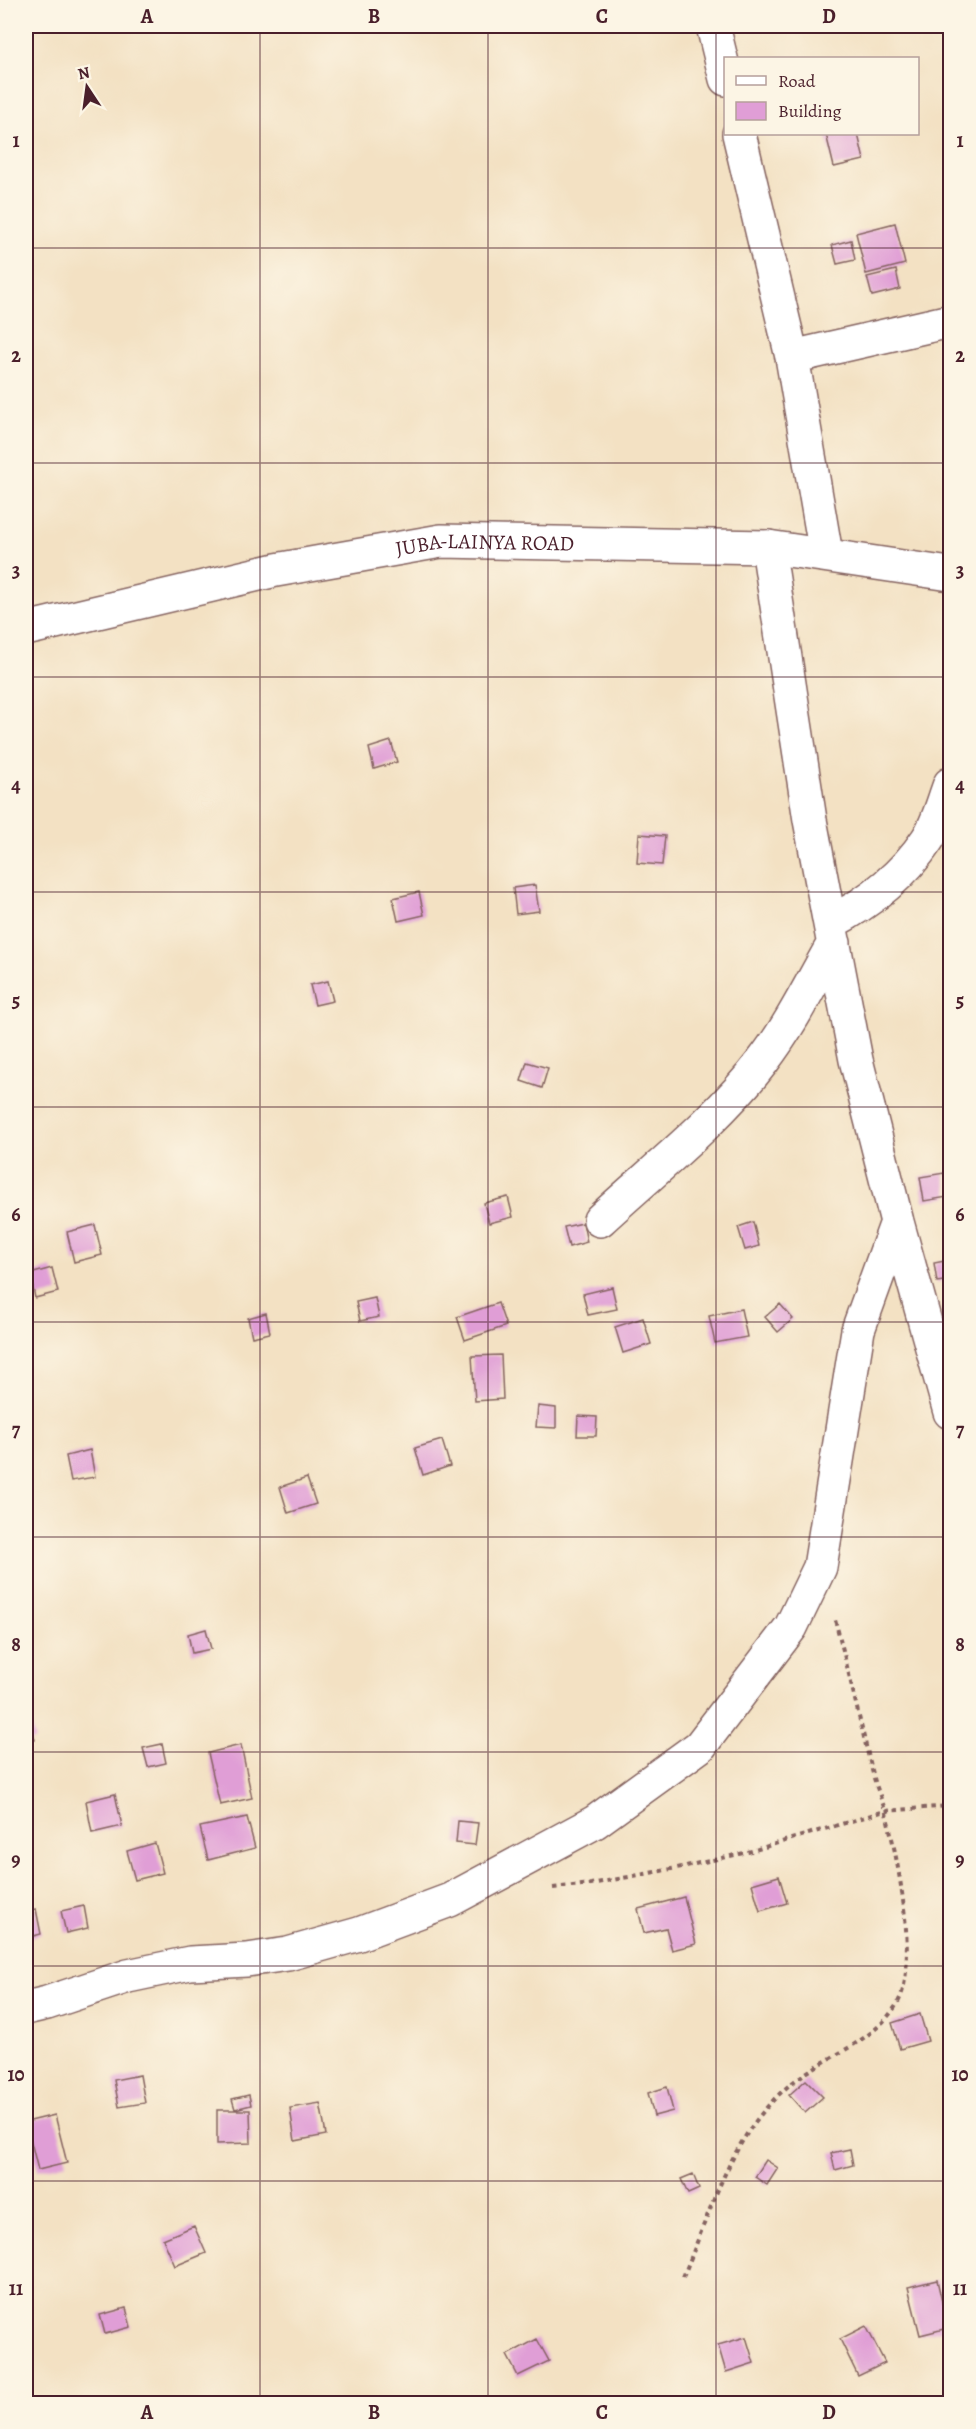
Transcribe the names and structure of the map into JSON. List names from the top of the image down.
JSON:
{
  "streets": {
    "street": ["JUBA-LAINYA ROAD"]
  },
  "legend": ["Road", "Building"],
  "north": "top",
  "grid": {
    "columns": [
      "A",
      "B",
      "C",
      "D"
    ],
    "rows": [
      "1",
      "2",
      "3",
      "4",
      "5",
      "6",
      "7",
      "8",
      "9",
      "10",
      "11"
    ]
  }
}
